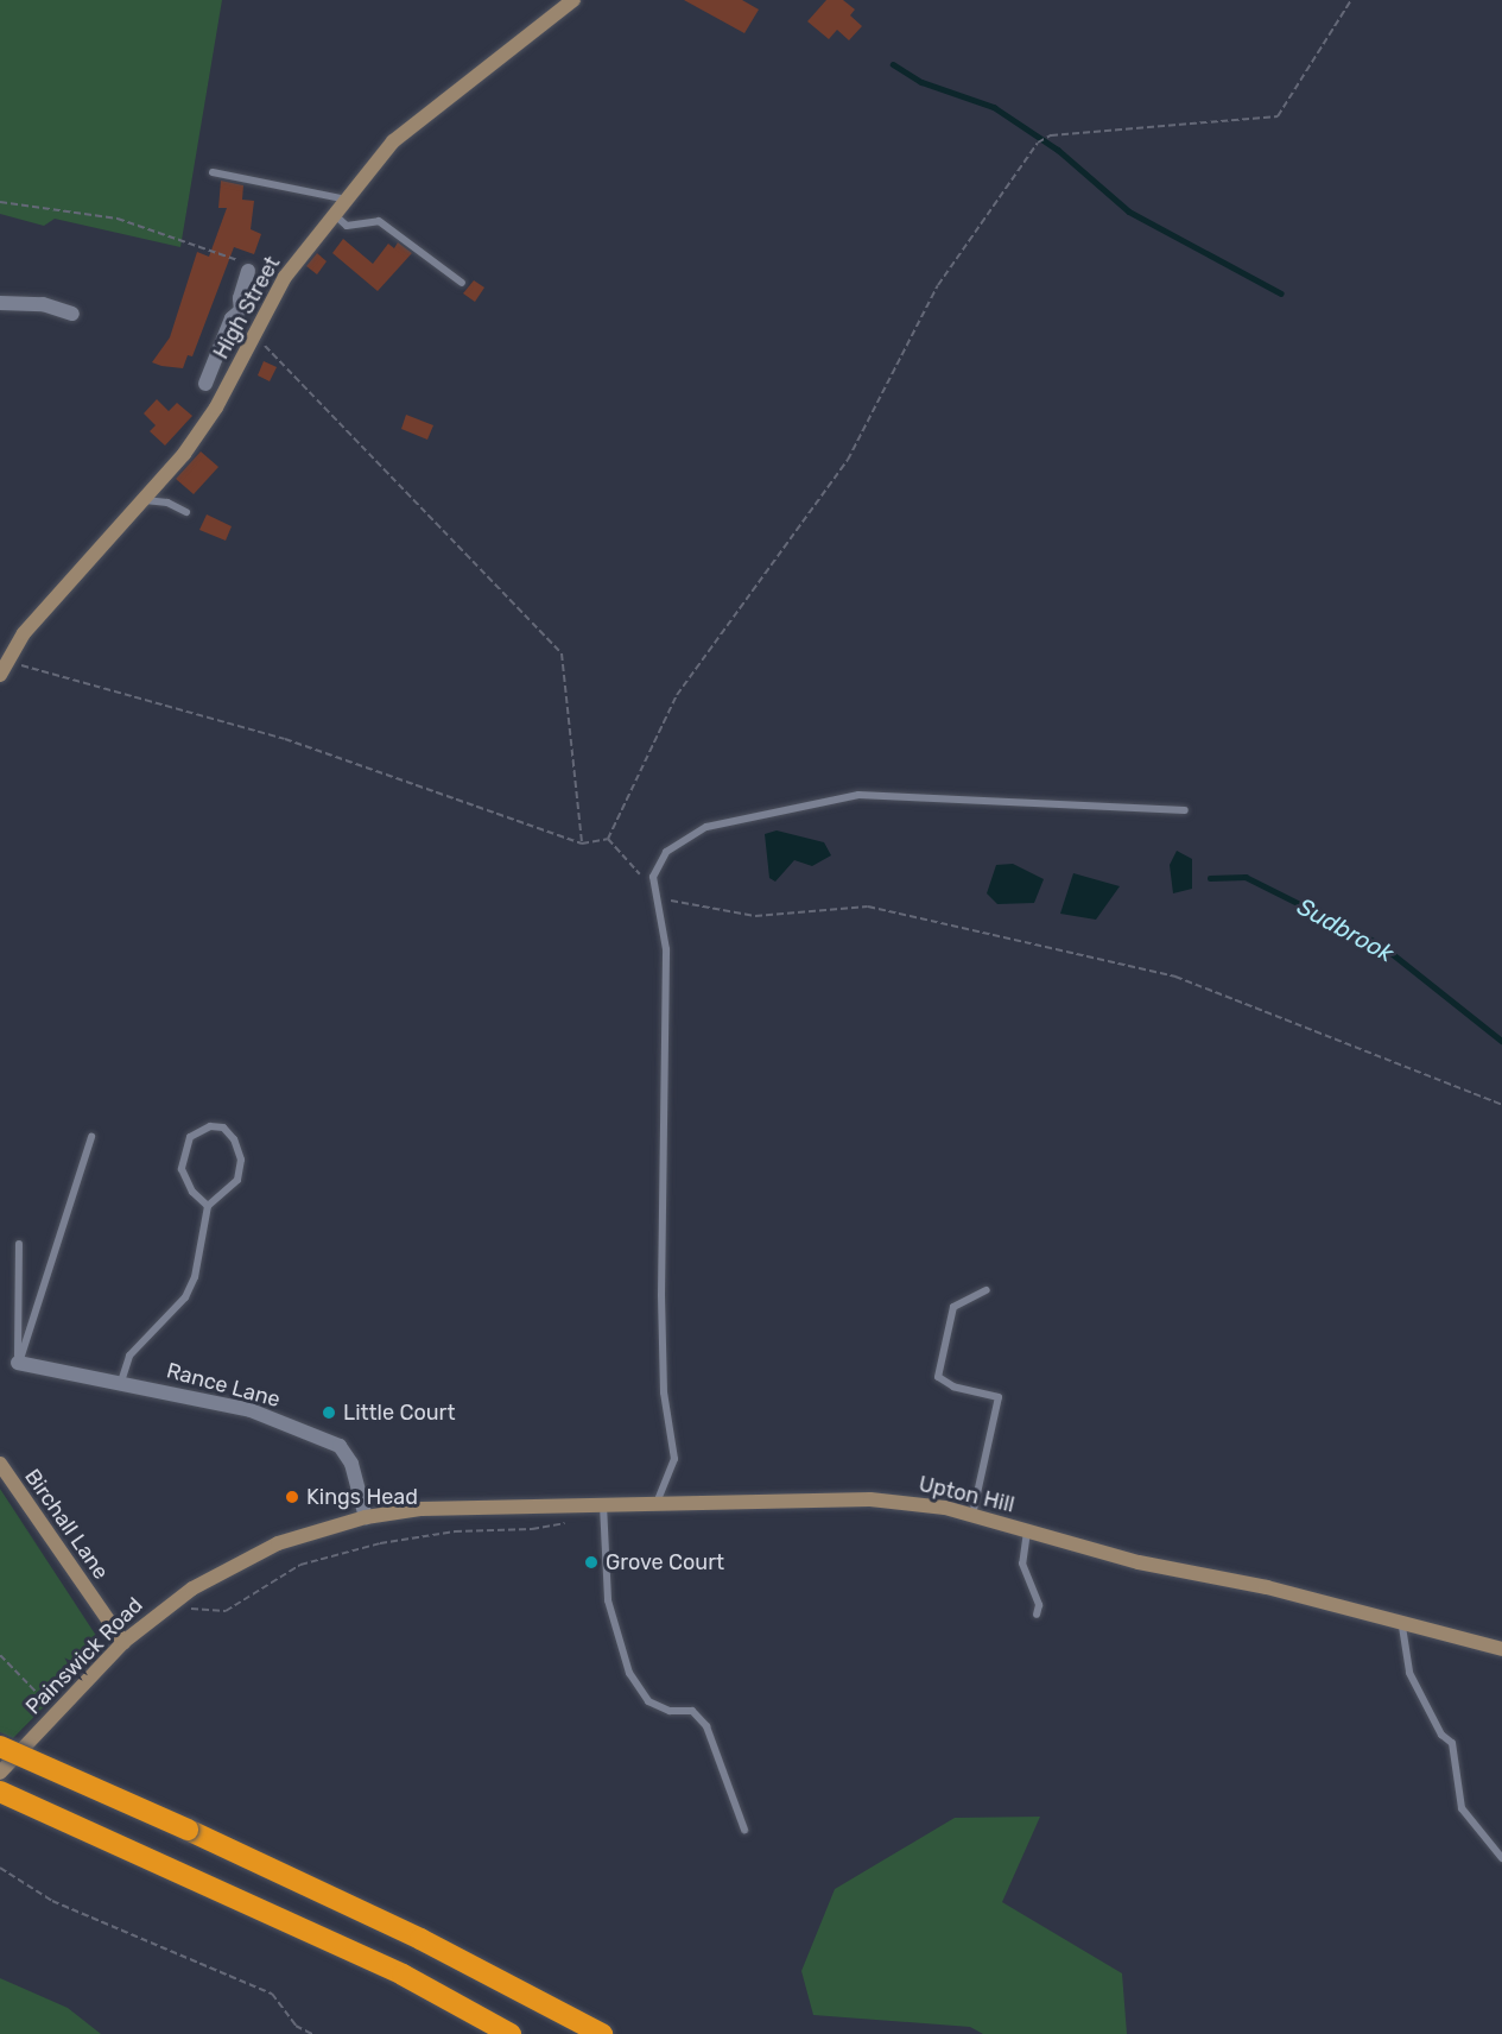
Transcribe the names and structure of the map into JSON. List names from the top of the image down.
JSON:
{
  "streets": {
    "main road": [
      "High Street",
      "Upton Hill",
      "Birchall Lane",
      "Painswick Road"
    ],
    "street": ["Rance Lane"]
  },
  "crossings": [
    ["Rance Lane", "Upton Hill"],
    ["Rance Lane", "Painswick Road"],
    ["Upton Hill", "Painswick Road"],
    ["Birchall Lane", "Painswick Road"]
  ],
  "water": ["Sudbrook"],
  "places": ["Little Court", "Kings Head", "Grove Court"]
}
